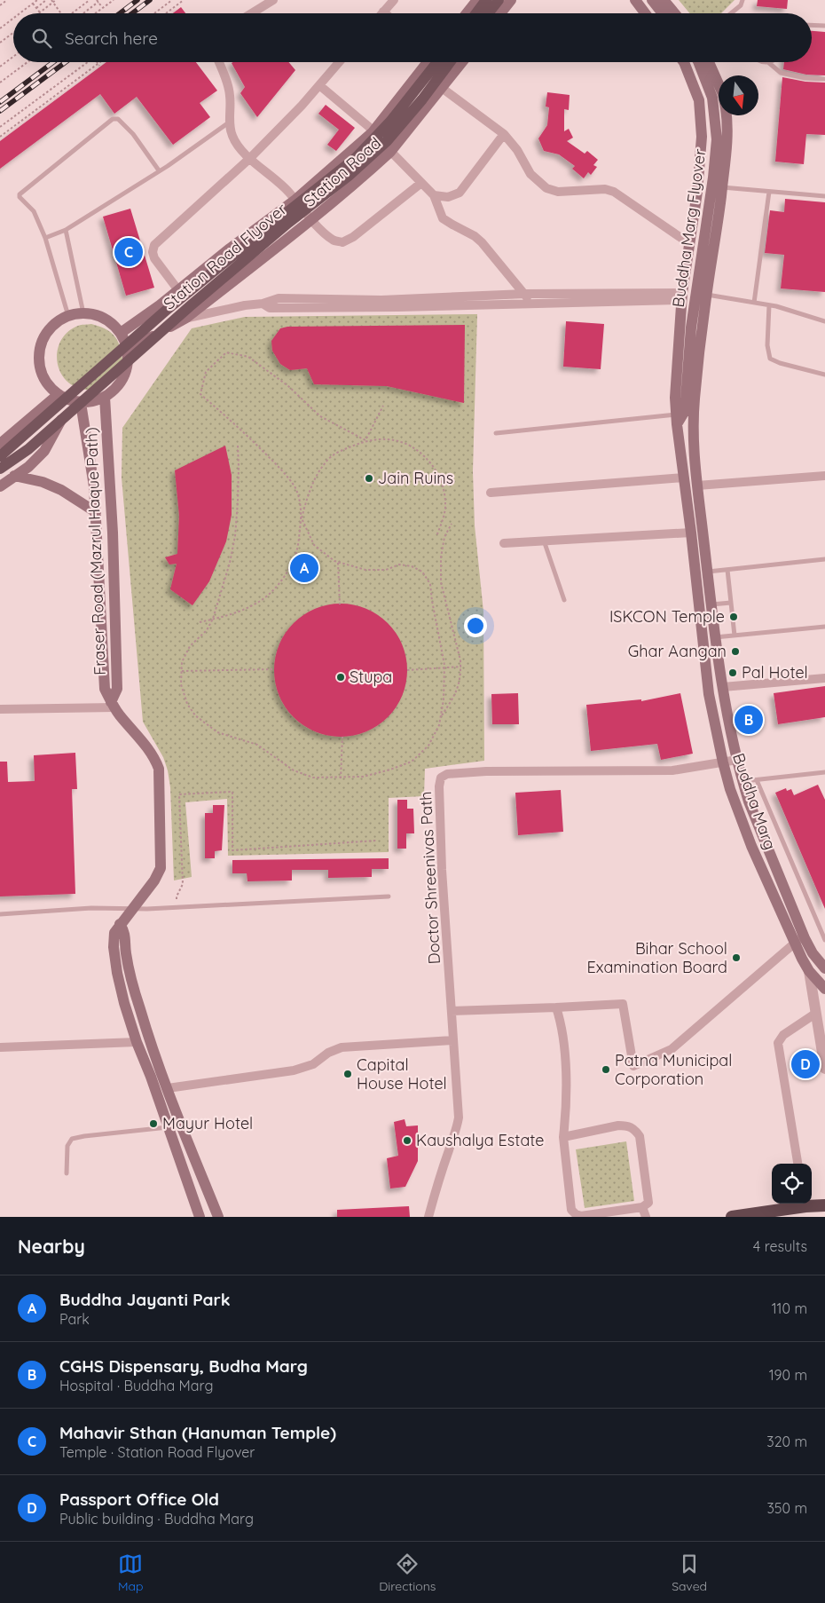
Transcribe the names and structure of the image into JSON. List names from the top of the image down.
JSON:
{
  "streets": {
    "main road": [
      "Station Road",
      "Buddha Marg Flyover",
      "Station Road Flyover",
      "Fraser Road (Mazrul Haque Path)",
      "Buddha Marg"
    ],
    "street": ["Doctor Shreenivas Path"]
  },
  "crossings": [
    ["Station Road", "Fraser Road (Mazrul Haque Path)"],
    ["Buddha Marg Flyover", "Buddha Marg"],
    ["Buddha Marg", "Doctor Shreenivas Path"]
  ],
  "places": [
    "Jain Ruins",
    "ISKCON Temple",
    "Ghar Aangan",
    "Pal Hotel",
    "Stupa",
    "Bihar School Examination Board",
    "Patna Municipal Corporation",
    "Capital House Hotel",
    "Mayur Hotel",
    "Kaushalya Estate"
  ],
  "north": "bottom",
  "page": {
    "search": "Search here",
    "pins": [
      "C",
      "A",
      "B",
      "D"
    ],
    "heading": ["Nearby", "4 results"],
    "list": [
      {
        "mark": "A",
        "name": "Buddha Jayanti Park",
        "note": "Park",
        "value": "110 m"
      },
      {
        "mark": "B",
        "name": "CGHS Dispensary, Budha Marg",
        "note": "Hospital · Buddha Marg",
        "value": "190 m"
      },
      {
        "mark": "C",
        "name": "Mahavir Sthan (Hanuman Temple)",
        "note": "Temple · Station Road Flyover",
        "value": "320 m"
      },
      {
        "mark": "D",
        "name": "Passport Office Old",
        "note": "Public building · Buddha Marg",
        "value": "350 m"
      }
    ],
    "nav": ["Map", "Directions", "Saved"]
  }
}
